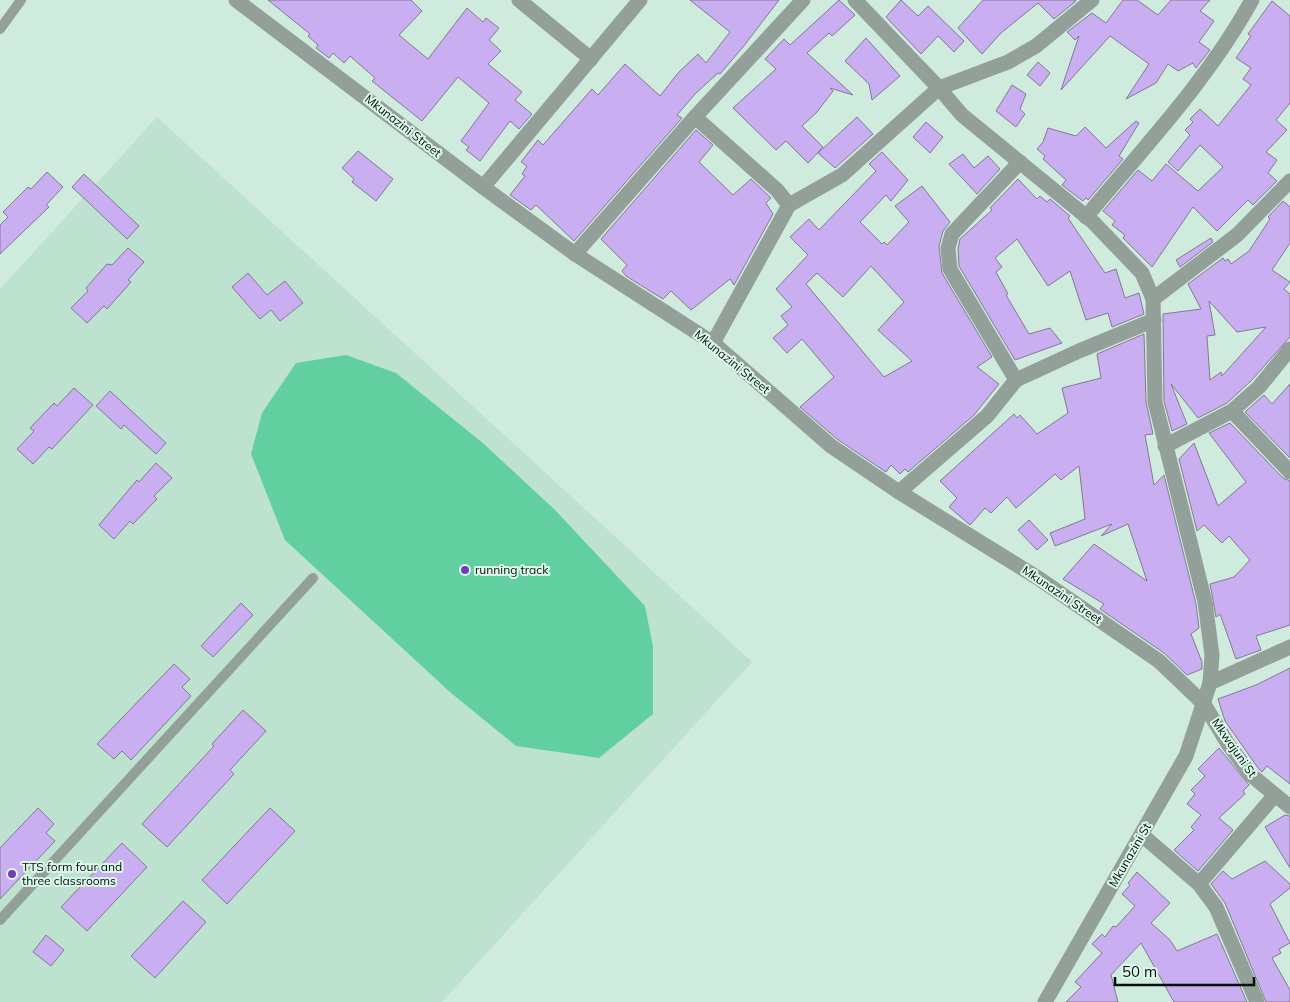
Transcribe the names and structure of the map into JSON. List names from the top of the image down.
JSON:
{
  "streets": {
    "street": ["Mkunazini Street", "Mkwajuni St", "Mkunazini St"]
  },
  "crossings": [
    ["Mkunazini Street", "Mkwajuni St"],
    ["Mkunazini Street", "Mkunazini St"],
    ["Mkwajuni St", "Mkunazini St"]
  ],
  "places": ["running track", "TTS form four and three classrooms"],
  "scale_bar": "50 m"
}
